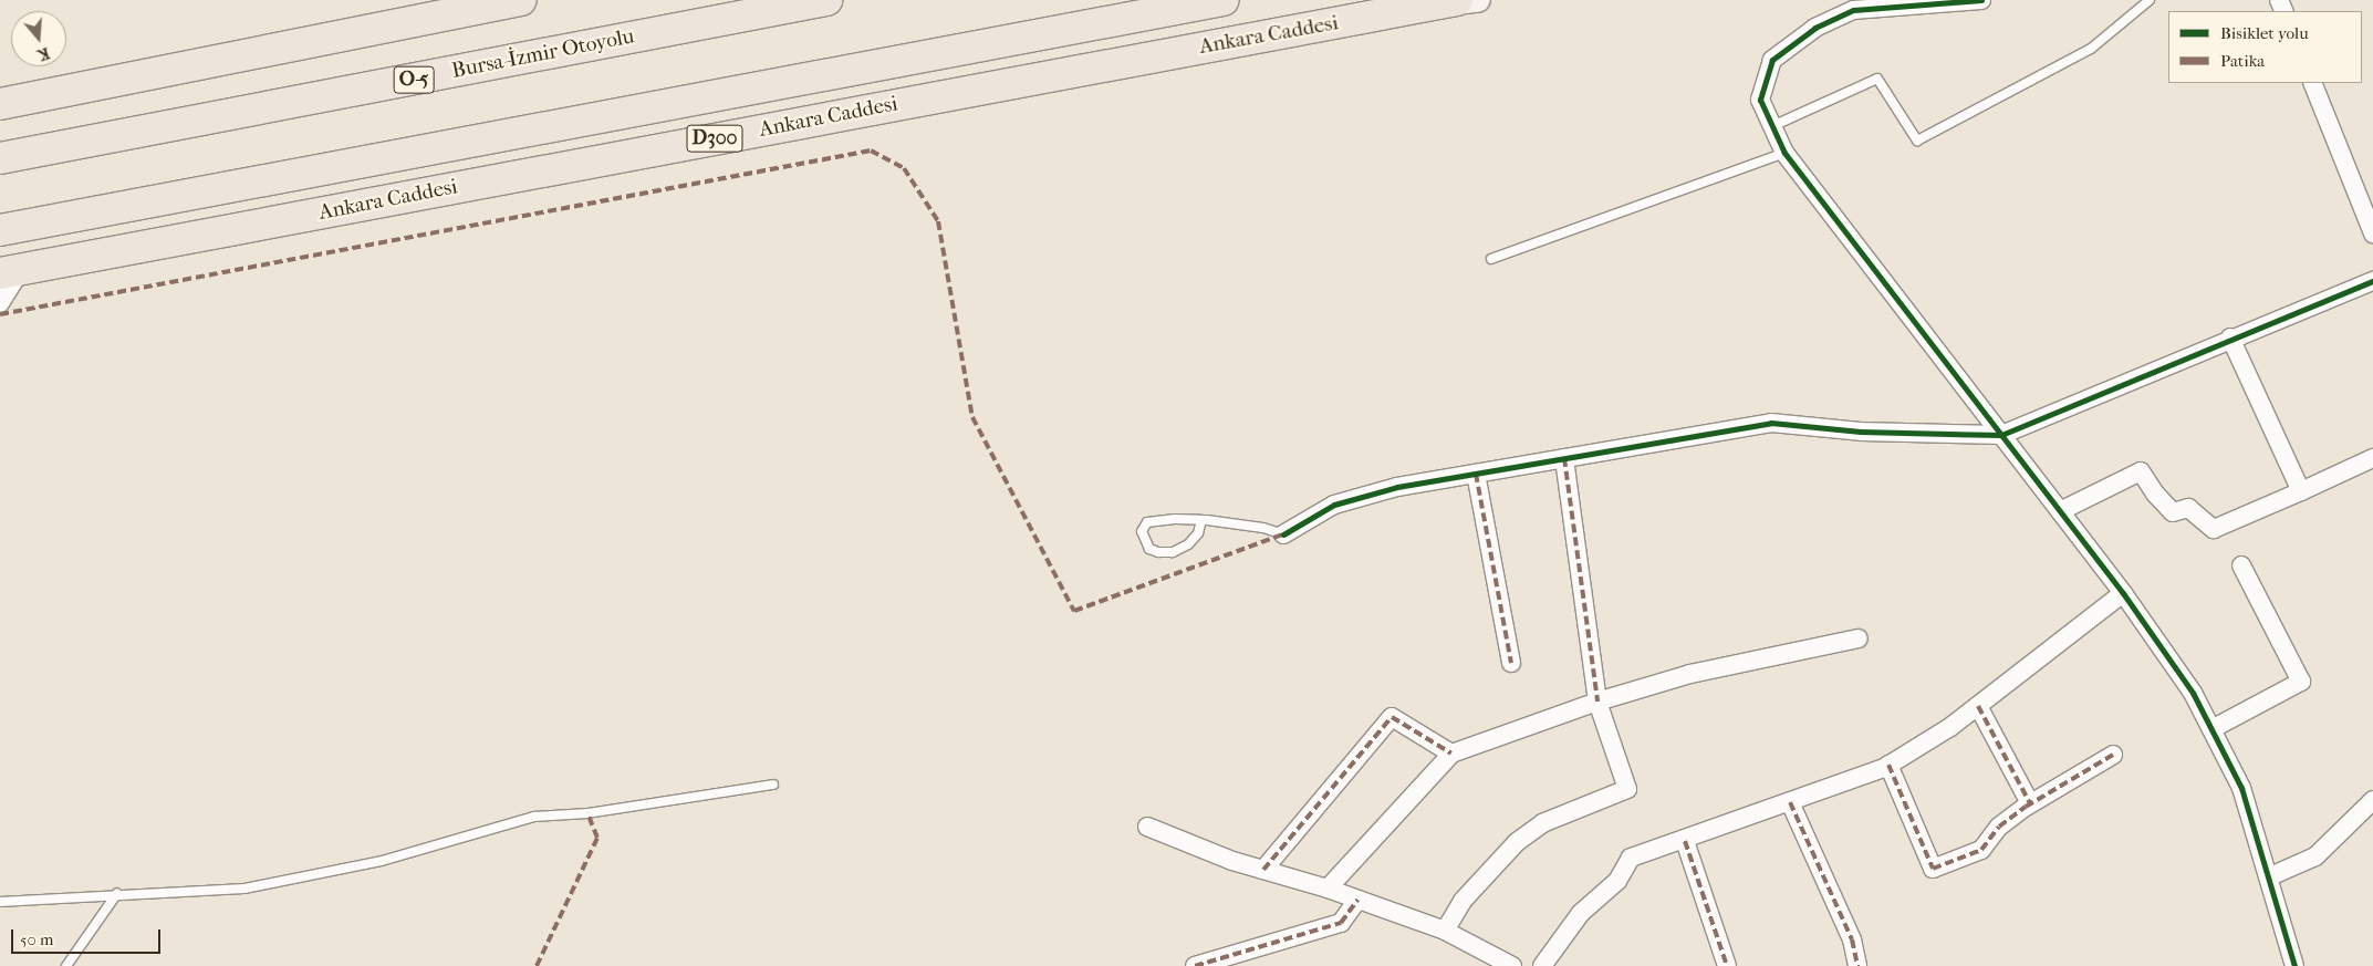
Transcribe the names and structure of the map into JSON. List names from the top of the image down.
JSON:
{
  "streets": {
    "highway": [
      "Ankara Caddesi",
      "Bursa-İzmir Otoyolu",
      "O-5",
      "D300"
    ]
  },
  "legend": ["Bisiklet yolu", "Patika"],
  "scale_bar": "50 m",
  "north": "bottom"
}
